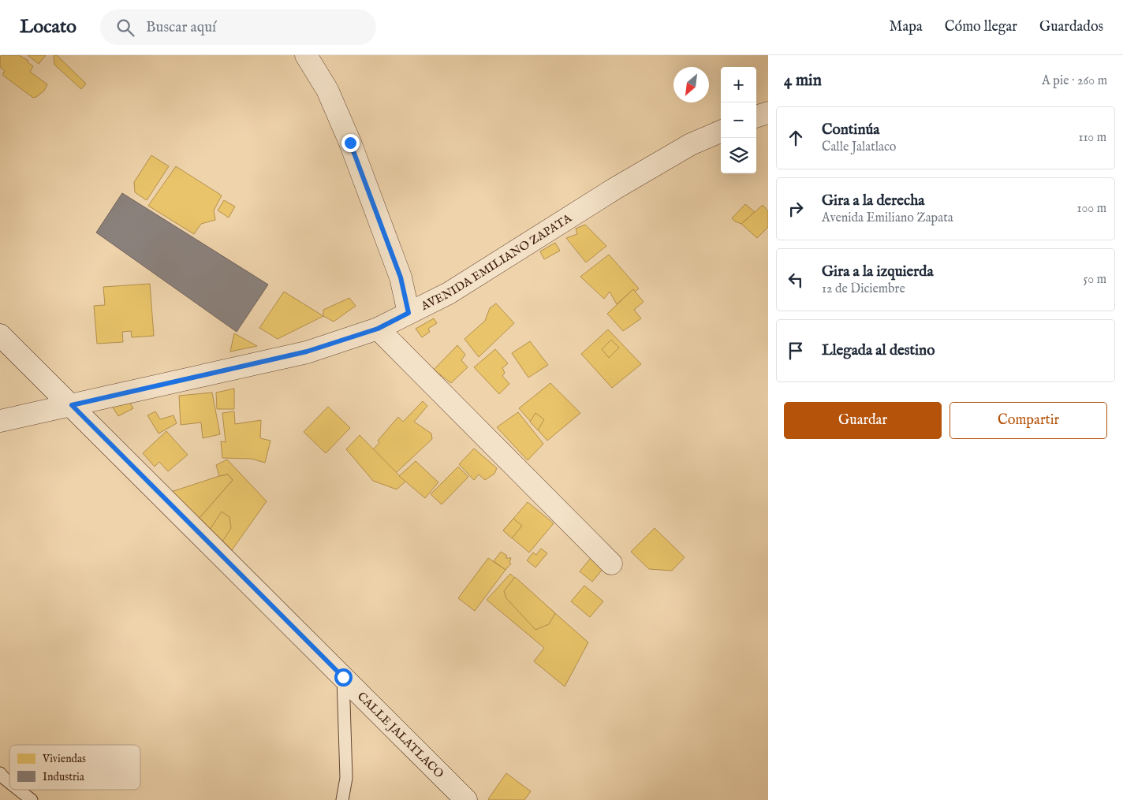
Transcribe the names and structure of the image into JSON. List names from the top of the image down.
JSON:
{
  "streets": {
    "street": ["AVENIDA EMILIANO ZAPATA", "CALLE JALATLACO"]
  },
  "crossings": [
    ["AVENIDA EMILIANO ZAPATA", "CALLE JALATLACO"]
  ],
  "legend": ["Viviendas", "Industria"],
  "north": "bottom left",
  "page": {
    "header": "Locato",
    "search": "Buscar aquí",
    "nav": ["Mapa", "Cómo llegar", "Guardados"],
    "heading": ["4 min", "A pie · 260 m"],
    "map_buttons": ["+", "−"],
    "list": [
      ["Continúa", "Calle Jalatlaco", "110 m"],
      ["Gira a la derecha", "Avenida Emiliano Zapata", "100 m"],
      ["Gira a la izquierda", "12 de Diciembre", "50 m"],
      "Llegada al destino"
    ],
    "buttons": ["Guardar", "Compartir"]
  }
}
